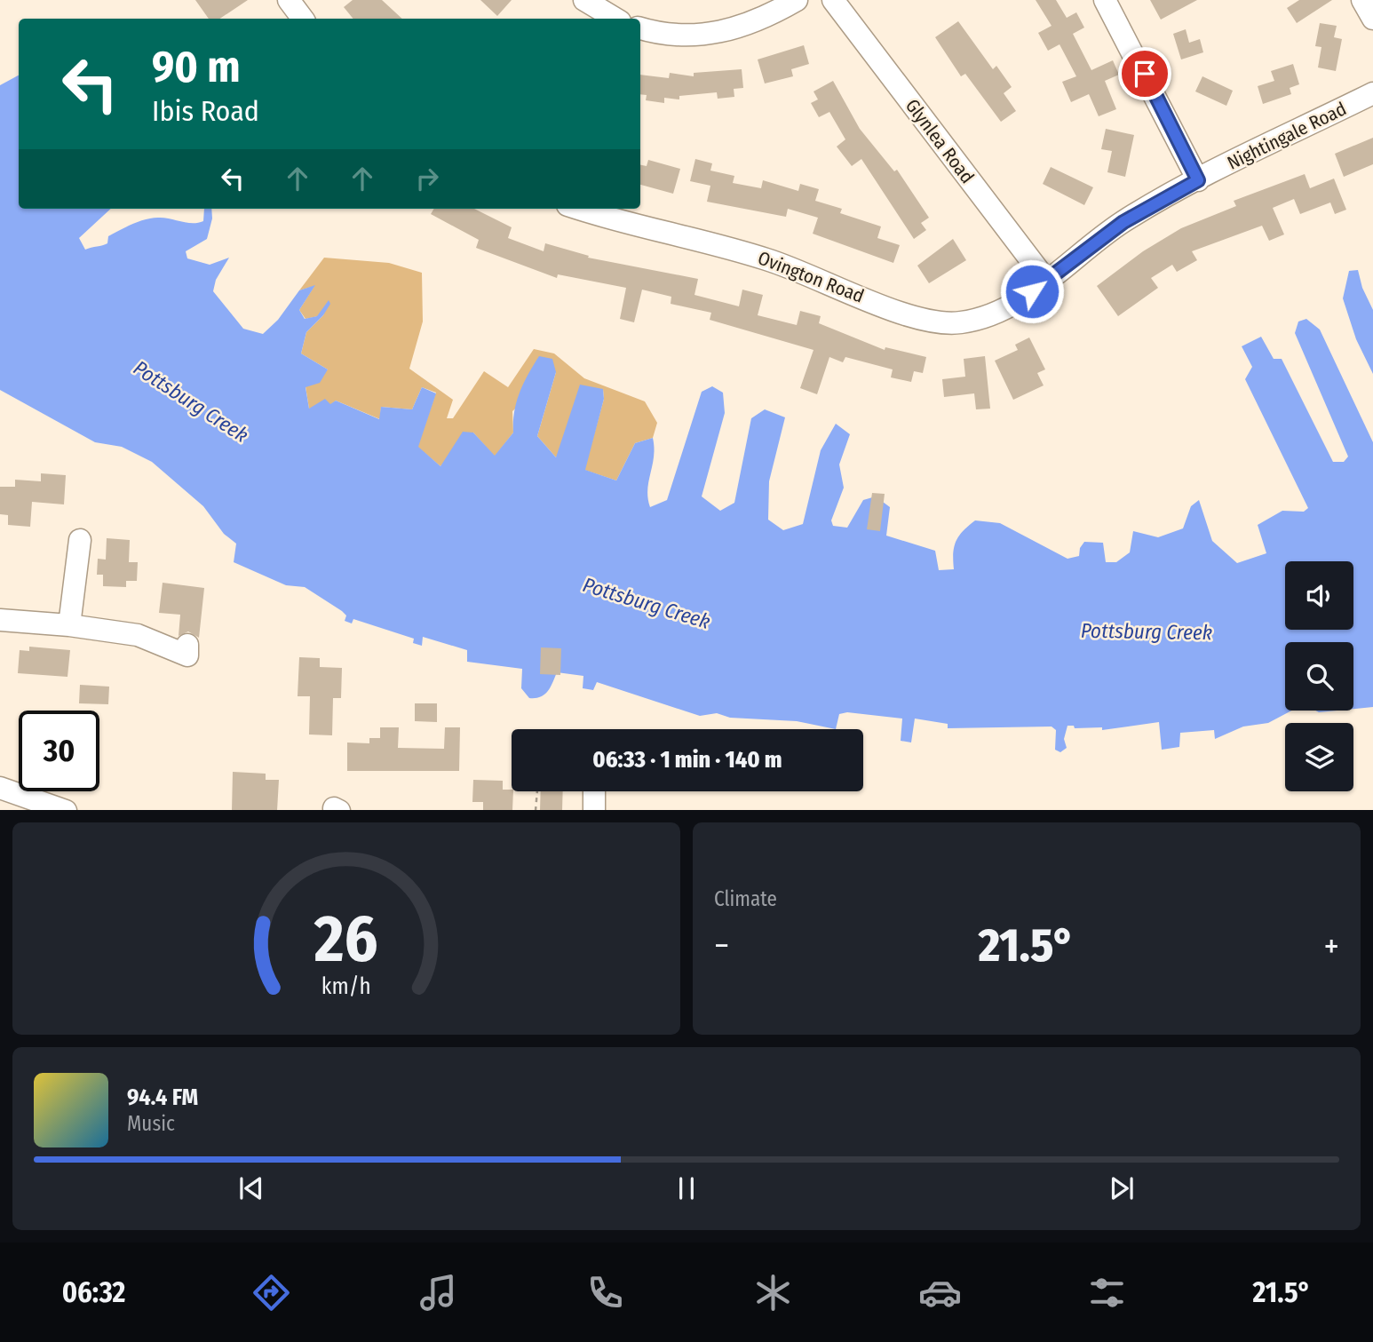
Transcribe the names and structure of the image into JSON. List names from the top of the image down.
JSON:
{
  "streets": {
    "street": ["Nightingale Road", "Glynlea Road", "Ovington Road"]
  },
  "crossings": [
    ["Nightingale Road", "Glynlea Road"],
    ["Nightingale Road", "Ovington Road"],
    ["Glynlea Road", "Ovington Road"]
  ],
  "water": ["Pottsburg Creek"],
  "page": {
    "turn": ["90 m", "Ibis Road"],
    "limit": "30",
    "trip": "06:33 · 1 min · 140 m",
    "tile": "Climate",
    "heat": ["−", "21.5°", "+"],
    "song": ["94.4 FM", "Music"],
    "tabs": ["06:32", "21.5°"],
    "gauge": ["26", "km/h"]
  }
}
